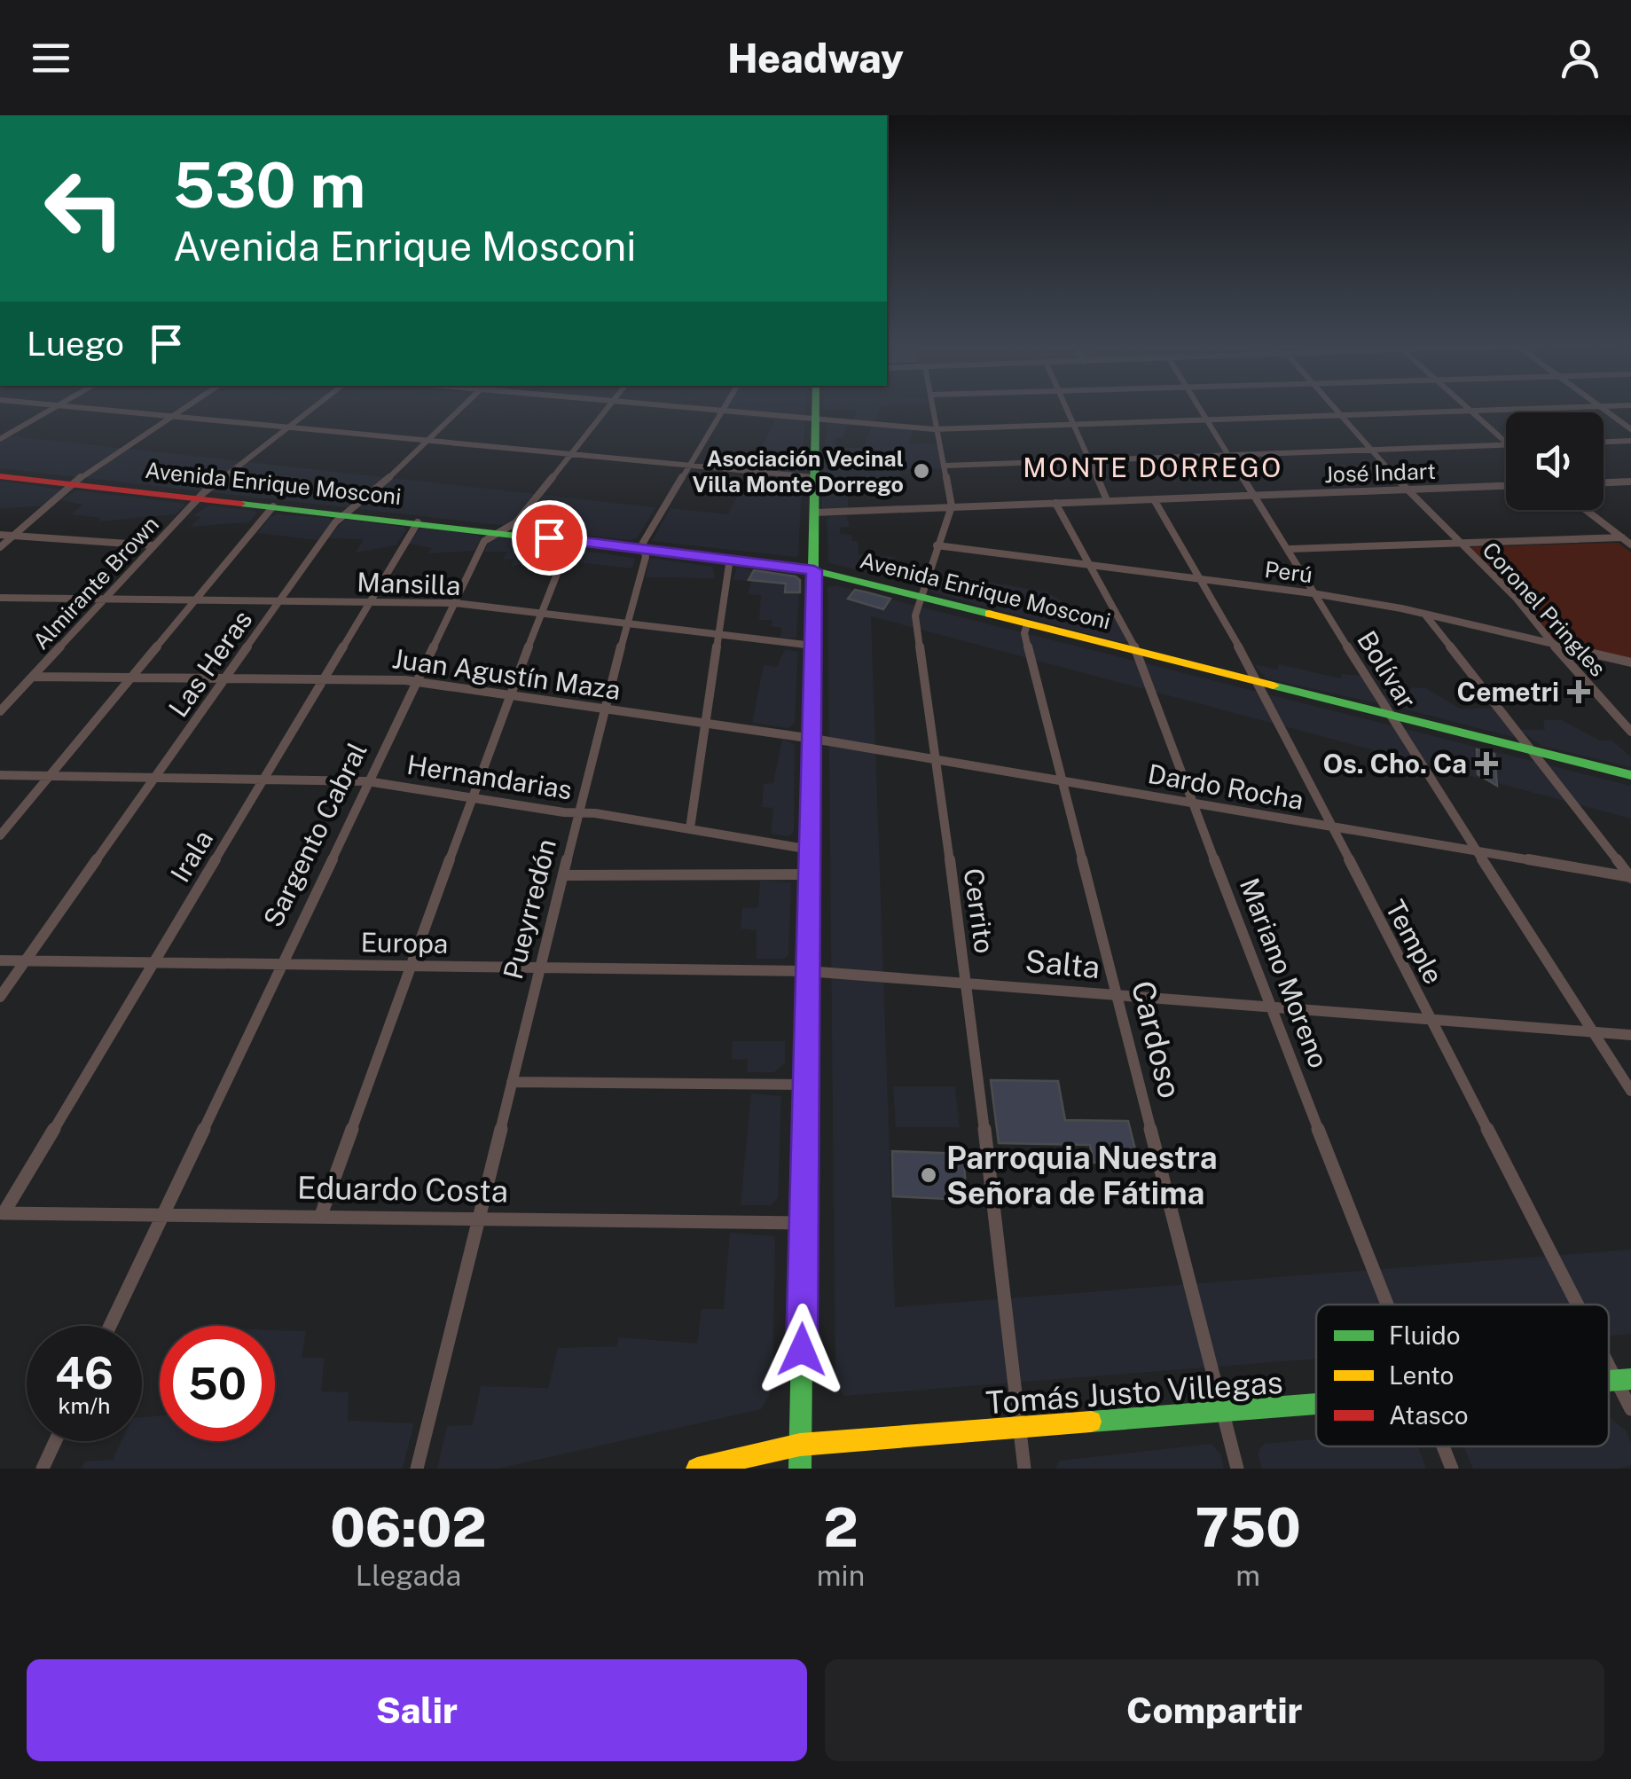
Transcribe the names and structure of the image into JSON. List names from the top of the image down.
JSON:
{
  "streets": {
    "main road": ["Avenida Enrique Mosconi", "Tomás Justo Villegas"],
    "street": [
      "José Indart",
      "Perú",
      "Almirante Brown",
      "Mansilla",
      "Coronel Pringles",
      "Las Heras",
      "Bolívar",
      "Juan Agustín Maza",
      "Hernandarias",
      "Dardo Rocha",
      "Sargento Cabral",
      "Irala",
      "Pueyrredón",
      "Cerrito",
      "Temple",
      "Europa",
      "Salta",
      "Mariano Moreno",
      "Cardoso",
      "Eduardo Costa"
    ]
  },
  "crossings": [
    ["José Indart", "Coronel Pringles"],
    ["José Indart", "Bolívar"],
    ["José Indart", "Cerrito"],
    ["José Indart", "Temple"],
    ["José Indart", "Mariano Moreno"],
    ["Avenida Enrique Mosconi", "Almirante Brown"],
    ["Avenida Enrique Mosconi", "Las Heras"],
    ["Avenida Enrique Mosconi", "Bolívar"],
    ["Avenida Enrique Mosconi", "Sargento Cabral"],
    ["Avenida Enrique Mosconi", "Irala"],
    ["Avenida Enrique Mosconi", "Pueyrredón"],
    ["Avenida Enrique Mosconi", "Cerrito"],
    ["Avenida Enrique Mosconi", "Temple"],
    ["Avenida Enrique Mosconi", "Mariano Moreno"],
    ["Avenida Enrique Mosconi", "Cardoso"],
    ["Perú", "Coronel Pringles"],
    ["Perú", "Bolívar"],
    ["Perú", "Cerrito"],
    ["Perú", "Temple"],
    ["Perú", "Mariano Moreno"],
    ["Almirante Brown", "Mansilla"],
    ["Almirante Brown", "Juan Agustín Maza"],
    ["Mansilla", "Las Heras"],
    ["Mansilla", "Sargento Cabral"],
    ["Mansilla", "Irala"],
    ["Mansilla", "Pueyrredón"],
    ["Las Heras", "Juan Agustín Maza"],
    ["Las Heras", "Hernandarias"],
    ["Las Heras", "Europa"],
    ["Bolívar", "Dardo Rocha"],
    ["Bolívar", "Salta"],
    ["Juan Agustín Maza", "Dardo Rocha"],
    ["Juan Agustín Maza", "Sargento Cabral"],
    ["Juan Agustín Maza", "Irala"],
    ["Juan Agustín Maza", "Pueyrredón"],
    ["Hernandarias", "Sargento Cabral"],
    ["Hernandarias", "Irala"],
    ["Hernandarias", "Pueyrredón"],
    ["Dardo Rocha", "Cerrito"],
    ["Dardo Rocha", "Temple"],
    ["Dardo Rocha", "Mariano Moreno"],
    ["Dardo Rocha", "Cardoso"],
    ["Sargento Cabral", "Europa"],
    ["Sargento Cabral", "Eduardo Costa"],
    ["Irala", "Europa"],
    ["Irala", "Eduardo Costa"],
    ["Pueyrredón", "Europa"],
    ["Pueyrredón", "Eduardo Costa"],
    ["Cerrito", "Salta"],
    ["Cerrito", "Tomás Justo Villegas"],
    ["Temple", "Salta"],
    ["Europa", "Salta"],
    ["Salta", "Mariano Moreno"],
    ["Salta", "Cardoso"],
    ["Cardoso", "Tomás Justo Villegas"]
  ],
  "districts": ["MONTE DORREGO"],
  "places": {
    "other": ["Asociación Vecinal Villa Monte Dorrego", "Parroquia Nuestra Señora de Fátima"],
    "health": ["Cemetri", "Os. Cho. Ca"]
  },
  "legend": ["Fluido", "Lento", "Atasco"],
  "page": {
    "header": "Headway",
    "turn": ["530 m", "Avenida Enrique Mosconi"],
    "then": "Luego",
    "speed": "46 km/h",
    "limit": "50",
    "eta": [
      "06:02",
      "Llegada",
      "2",
      "min",
      "750",
      "m"
    ],
    "buttons": ["Salir", "Compartir"]
  }
}
